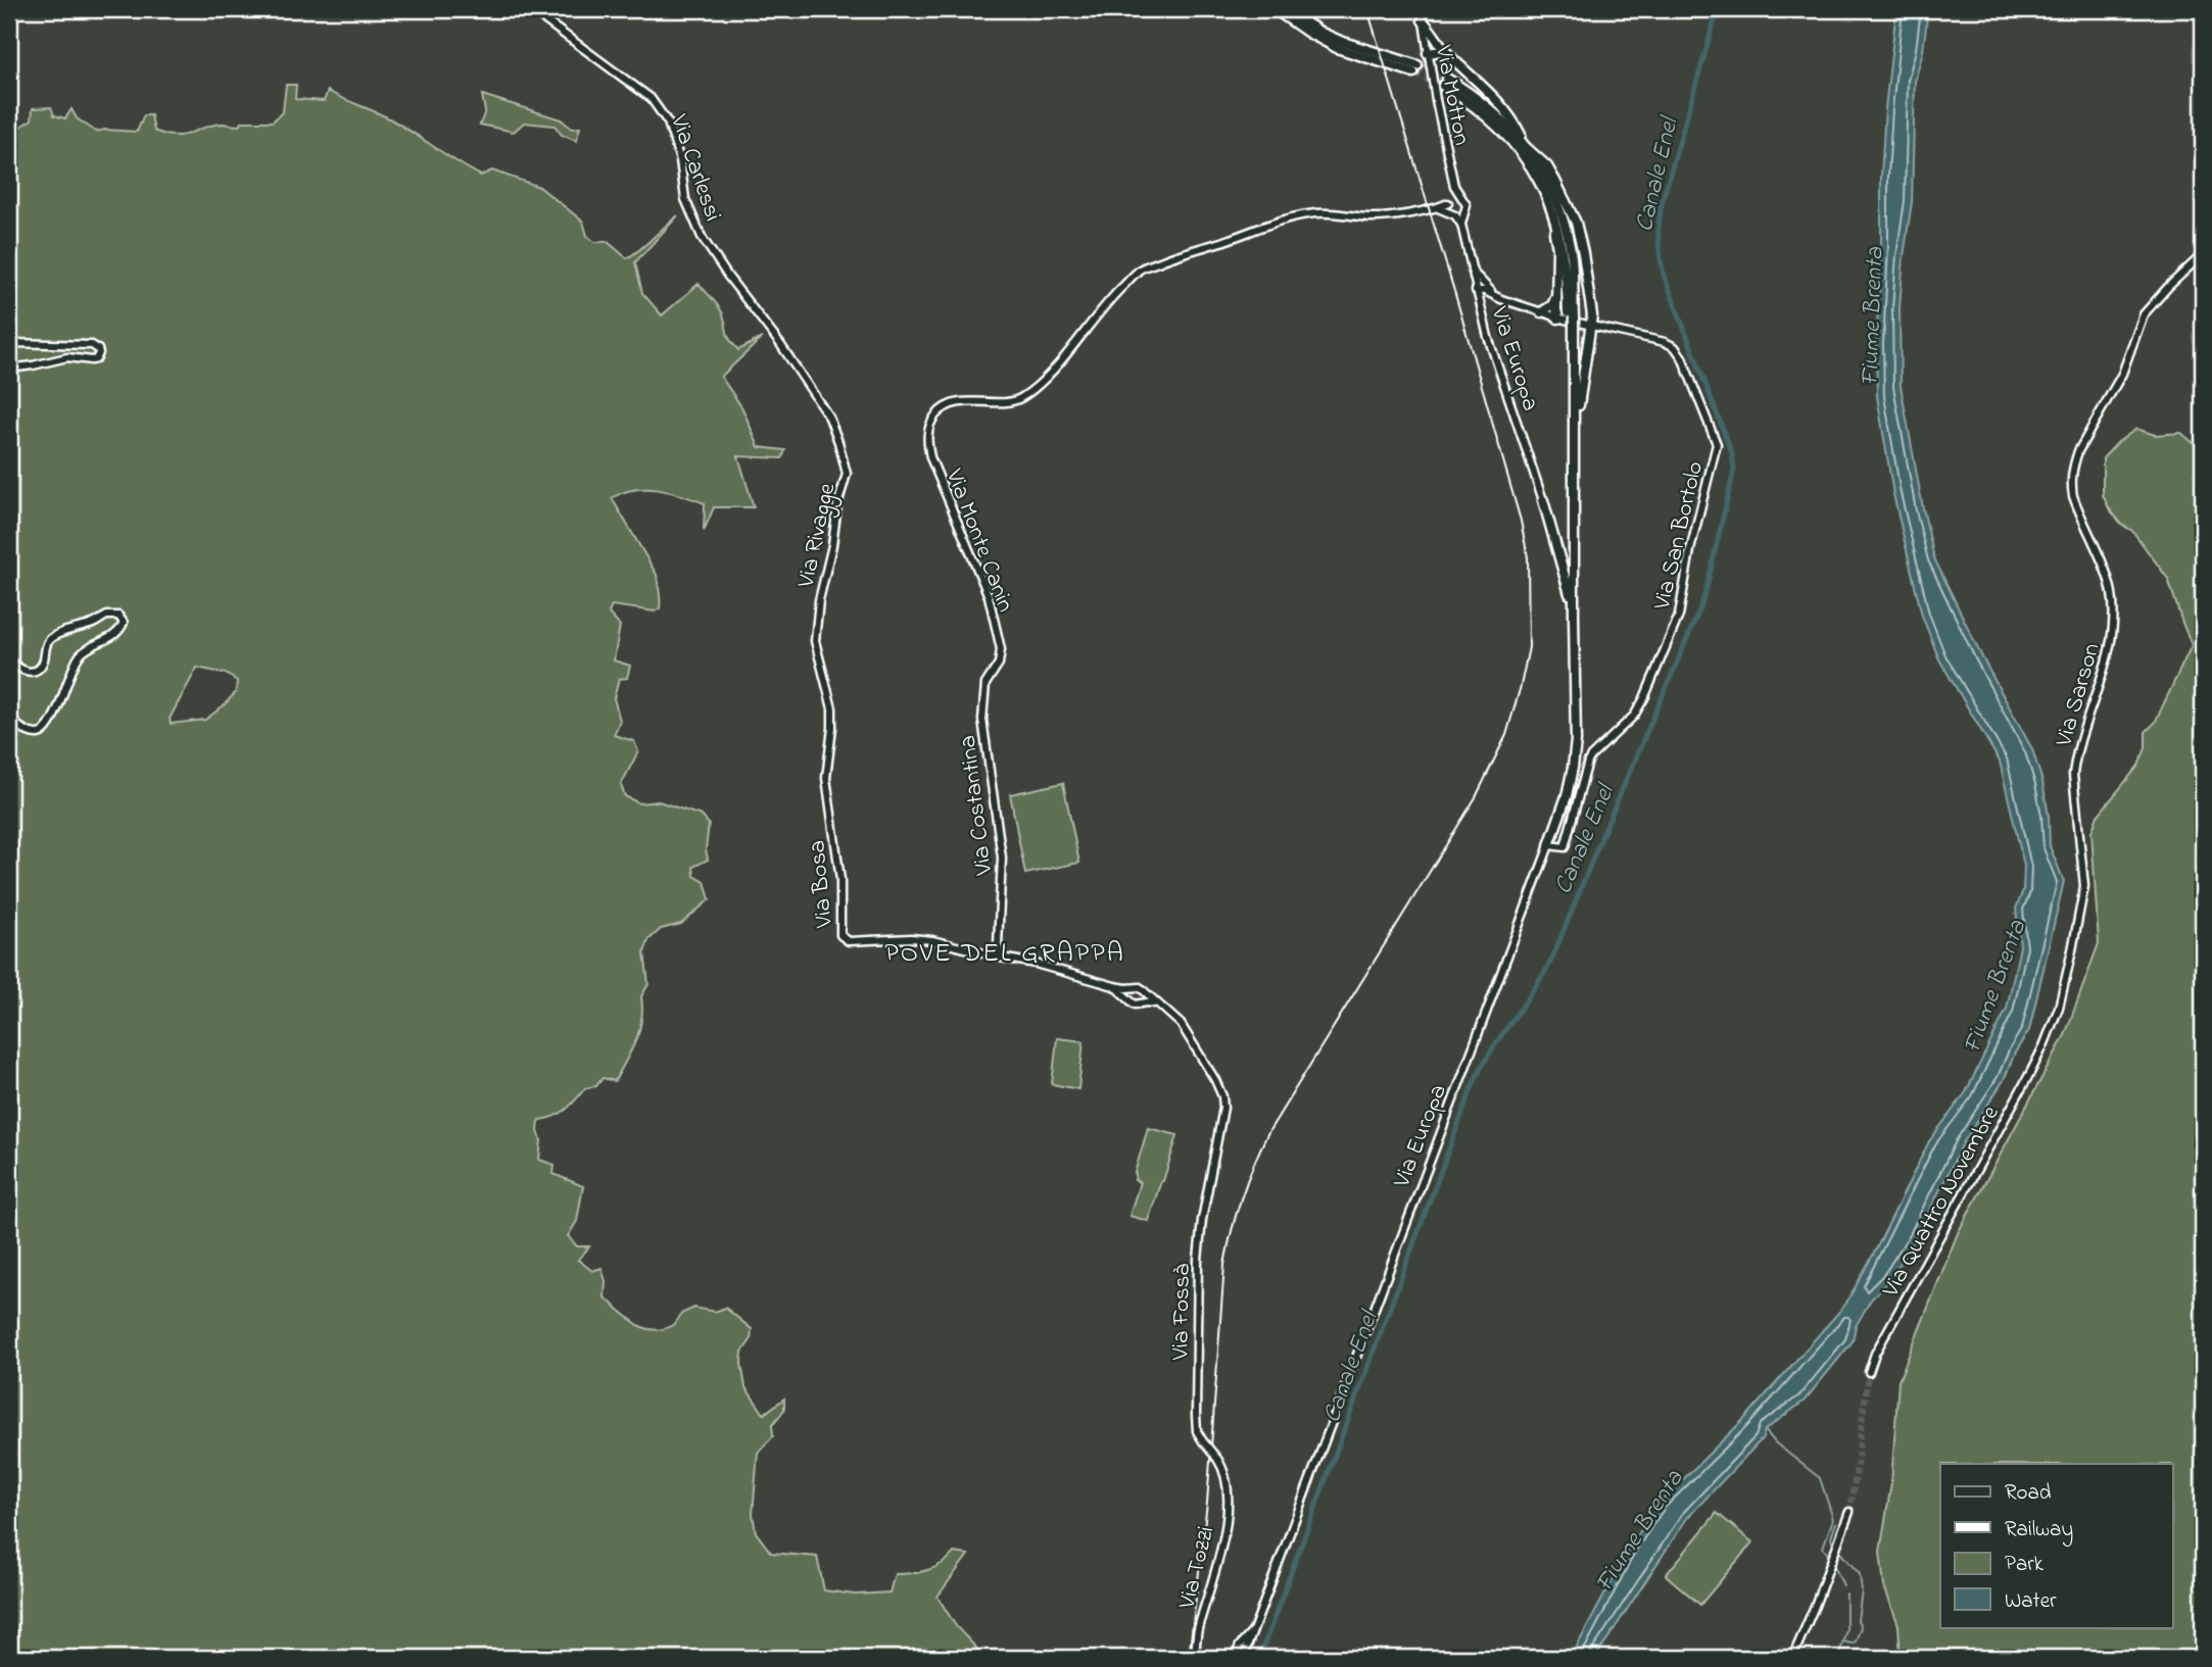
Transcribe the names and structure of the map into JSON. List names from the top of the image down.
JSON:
{
  "streets": {
    "highway": ["Via Europa"],
    "main road": [
      "Via Motton",
      "Via Carlessi",
      "Via Rivagge",
      "Via San Bortolo",
      "Via Monte Canin",
      "Via Sarson",
      "Via Costantina",
      "Via Bosa",
      "Via Quattro Novembre",
      "Via Fossà",
      "Via Tozzi"
    ]
  },
  "crossings": [
    ["Via Motton", "Via Europa"],
    ["Via Carlessi", "Via Rivagge"],
    ["Via Europa", "Via San Bortolo"],
    ["Via Rivagge", "Via Bosa"],
    ["Via Monte Canin", "Via Costantina"],
    ["Via Sarson", "Via Quattro Novembre"],
    ["Via Costantina", "Via Bosa"],
    ["Via Fossà", "Via Tozzi"]
  ],
  "districts": ["POVE DEL GRAPPA"],
  "water": ["Canale Enel", "Fiume Brenta"],
  "legend": [
    "Road",
    "Railway",
    "Park",
    "Water"
  ]
}
